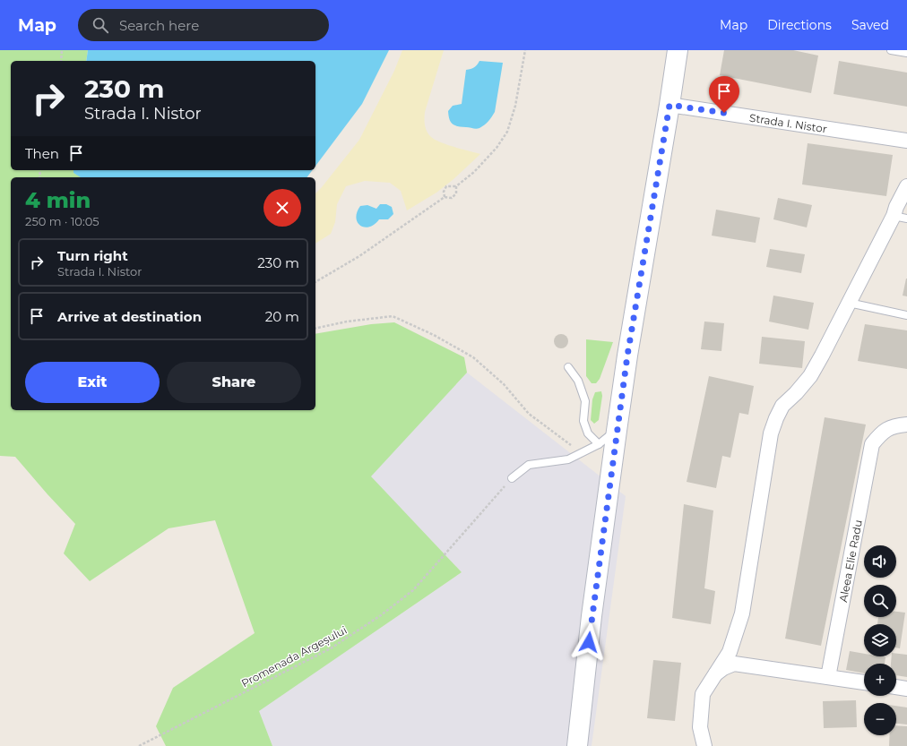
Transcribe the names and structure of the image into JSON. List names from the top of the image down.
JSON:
{
  "streets": {
    "street": ["Strada I. Nistor", "Aleea Elie Radu"],
    "path": ["Promenada Argeșului"]
  },
  "page": {
    "header": "Map",
    "search": "Search here",
    "nav": ["Map", "Directions", "Saved"],
    "turn": ["230 m", "Strada I. Nistor"],
    "then": "Then",
    "heading": ["4 min", "250 m · 10:05"],
    "list": [
      {
        "name": "Turn right",
        "note": "Strada I. Nistor",
        "value": "230 m"
      },
      {
        "name": "Arrive at destination",
        "value": "20 m"
      }
    ],
    "buttons": ["Exit", "Share"],
    "map_buttons": ["+", "−"]
  }
}
